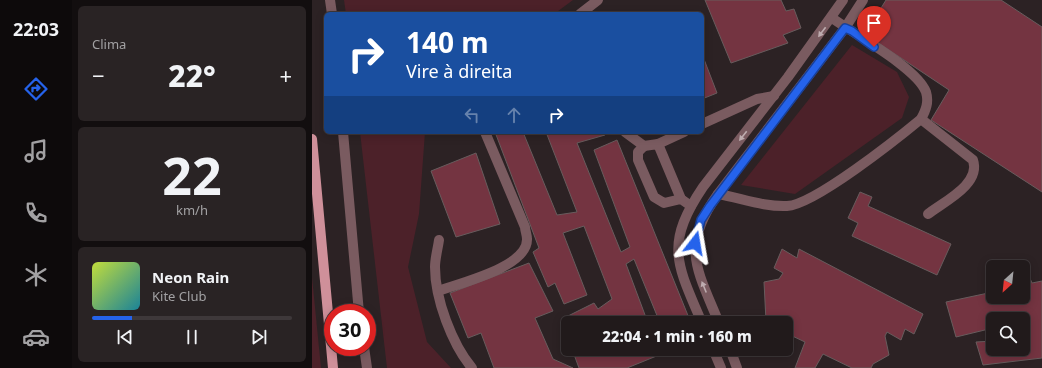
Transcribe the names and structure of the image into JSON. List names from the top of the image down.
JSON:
{
  "north": "bottom left",
  "page": {
    "tabs": "22:03",
    "tile": [
      "Clima",
      ["22", "km/h"]
    ],
    "turn": ["140 m", "Vire à direita"],
    "heat": ["−", "22°", "+"],
    "song": ["Neon Rain", "Kite Club"],
    "limit": "30",
    "trip": "22:04 · 1 min · 160 m"
  }
}
